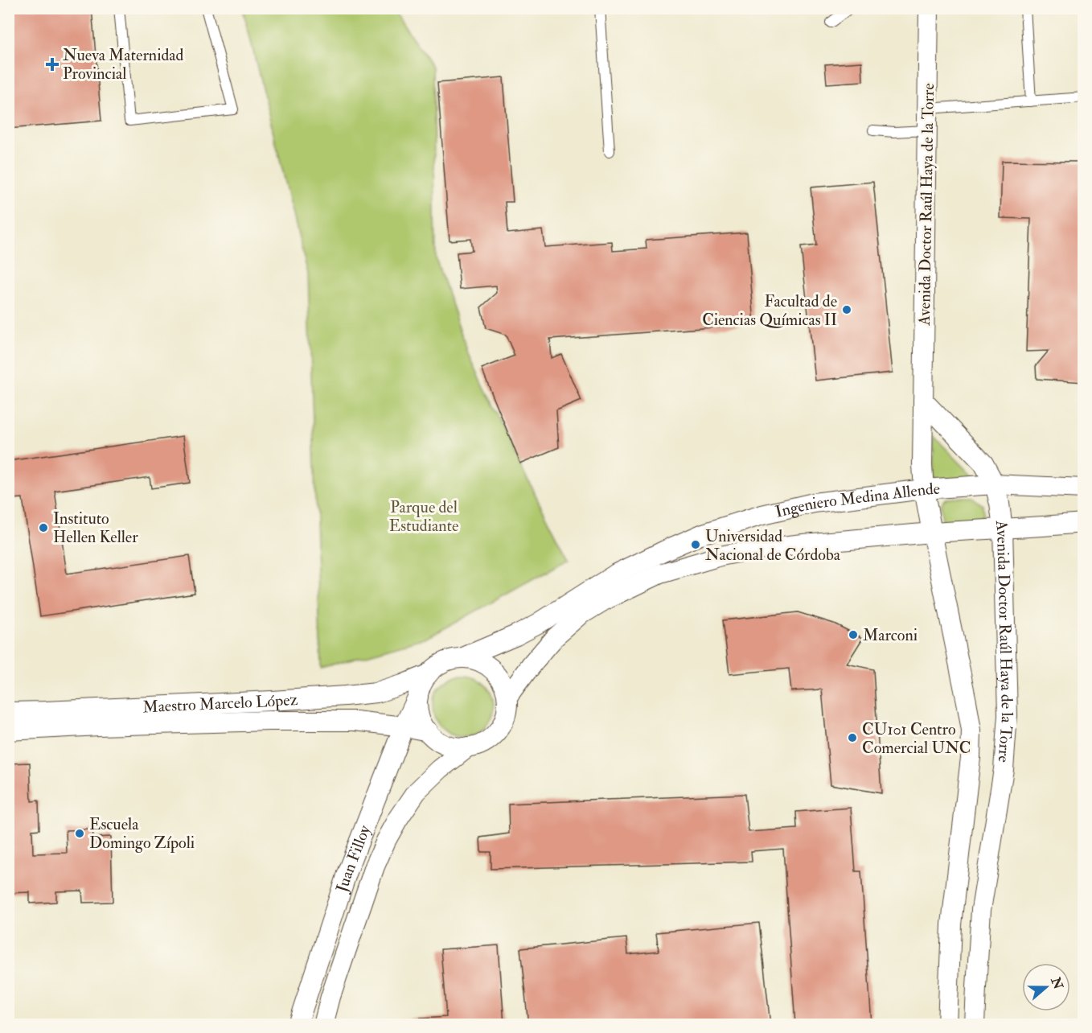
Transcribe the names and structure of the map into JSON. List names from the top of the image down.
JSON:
{
  "streets": {
    "street": [
      "Avenida Doctor Raúl Haya de la Torre",
      "Ingeniero Medina Allende",
      "Maestro Marcelo López",
      "Juan Filloy"
    ]
  },
  "crossings": [
    ["Avenida Doctor Raúl Haya de la Torre", "Ingeniero Medina Allende"],
    ["Ingeniero Medina Allende", "Maestro Marcelo López"],
    ["Ingeniero Medina Allende", "Juan Filloy"],
    ["Maestro Marcelo López", "Juan Filloy"]
  ],
  "parks": ["Parque del Estudiante"],
  "places": {
    "health": ["Nueva Maternidad Provincial"],
    "other": [
      "Facultad de Ciencias Químicas II",
      "Instituto Hellen Keller",
      "Universidad Nacional de Córdoba",
      "Marconi",
      "CU101 Centro Comercial UNC",
      "Escuela Domingo Zípoli"
    ]
  },
  "north": "right"
}
